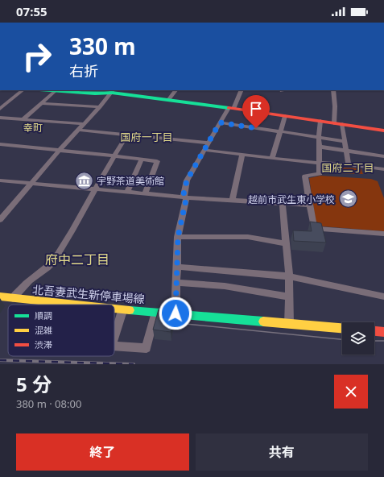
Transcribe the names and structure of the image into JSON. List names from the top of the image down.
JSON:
{
  "streets": {
    "street": ["北吾妻武生新停車場線"]
  },
  "districts": [
    "幸町",
    "国府一丁目",
    "国府二丁目",
    "府中二丁目"
  ],
  "places": {
    "museum": ["宇野茶道美術館"],
    "school or university": ["越前市武生東小学校"]
  },
  "legend": ["順調", "混雑", "渋滞"],
  "page": {
    "status": "07:55",
    "turn": ["330 m", "右折"],
    "heading": ["5 分", "380 m · 08:00"],
    "buttons": ["終了", "共有"]
  }
}
